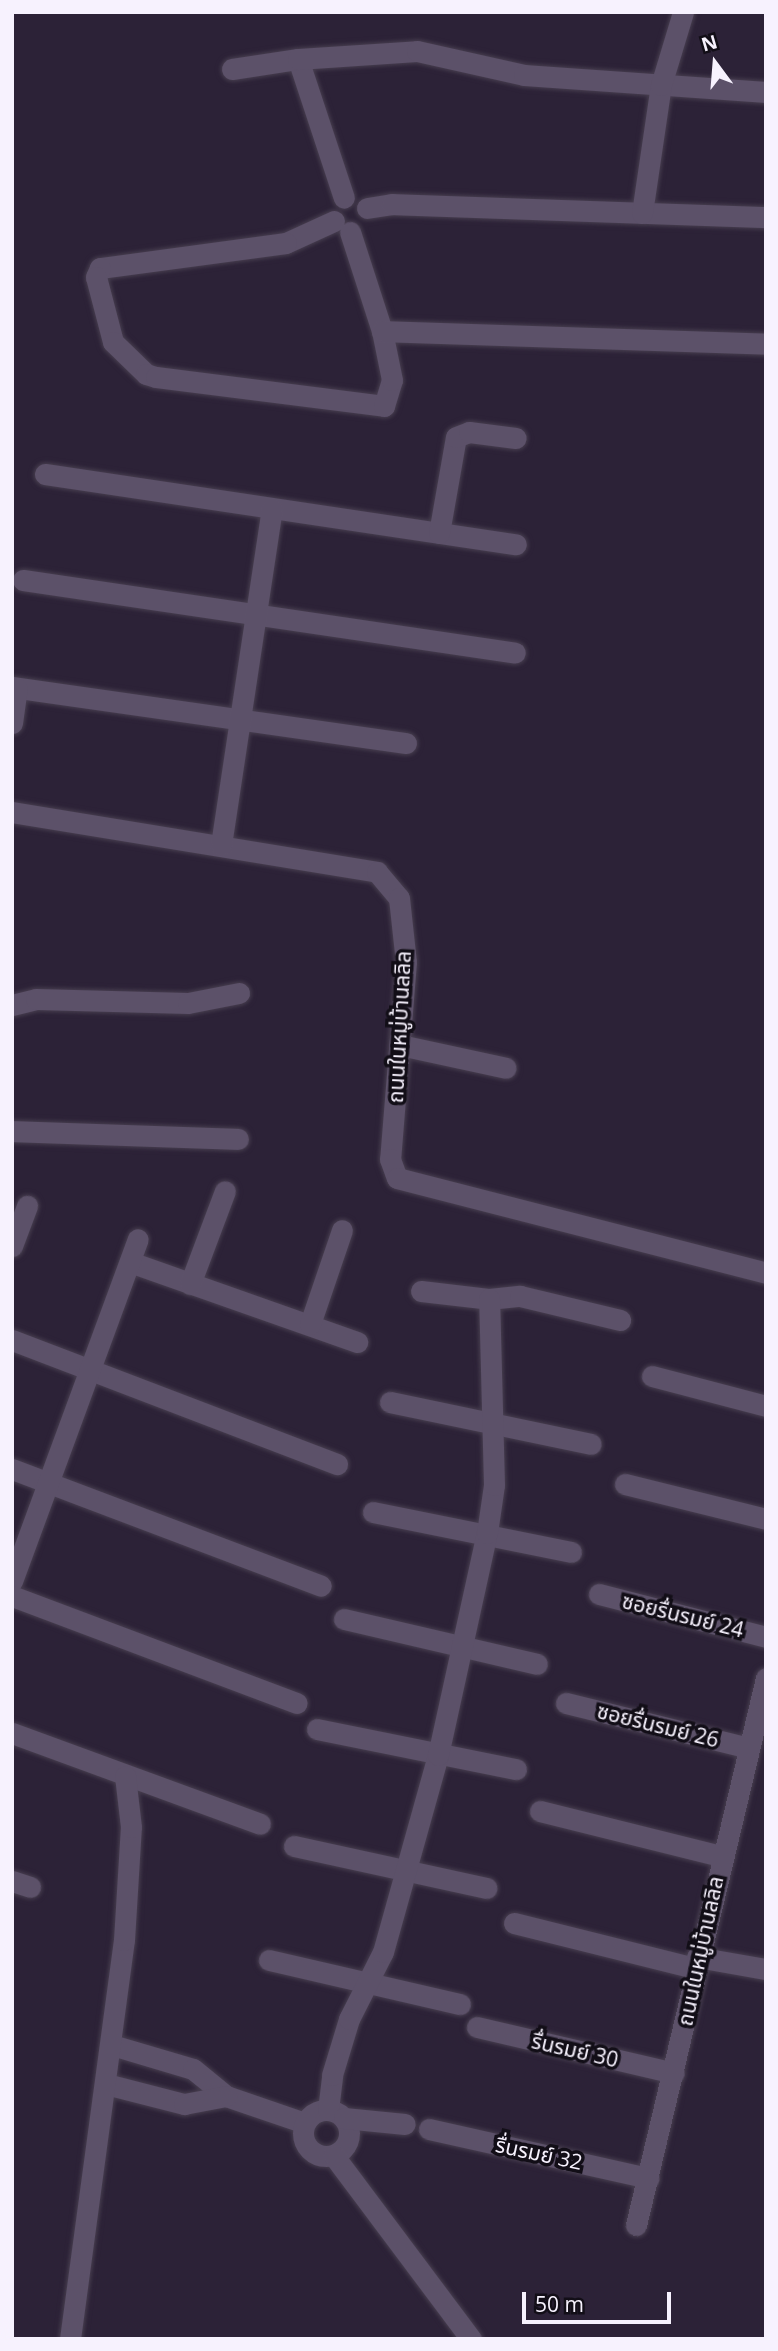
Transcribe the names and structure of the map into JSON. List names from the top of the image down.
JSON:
{
  "streets": {
    "street": [
      "ถนนในหมู่บ้านลลิล",
      "ซอยรื่นรมย์ 24",
      "ซอยรื่นรมย์ 26",
      "รื่นรมย์ 30",
      "รื่นรมย์ 32"
    ]
  },
  "crossings": [
    ["ถนนในหมู่บ้านลลิล", "ซอยรื่นรมย์ 26"],
    ["ถนนในหมู่บ้านลลิล", "รื่นรมย์ 30"],
    ["ถนนในหมู่บ้านลลิล", "รื่นรมย์ 32"]
  ],
  "scale_bar": "50 m",
  "north": "top"
}
